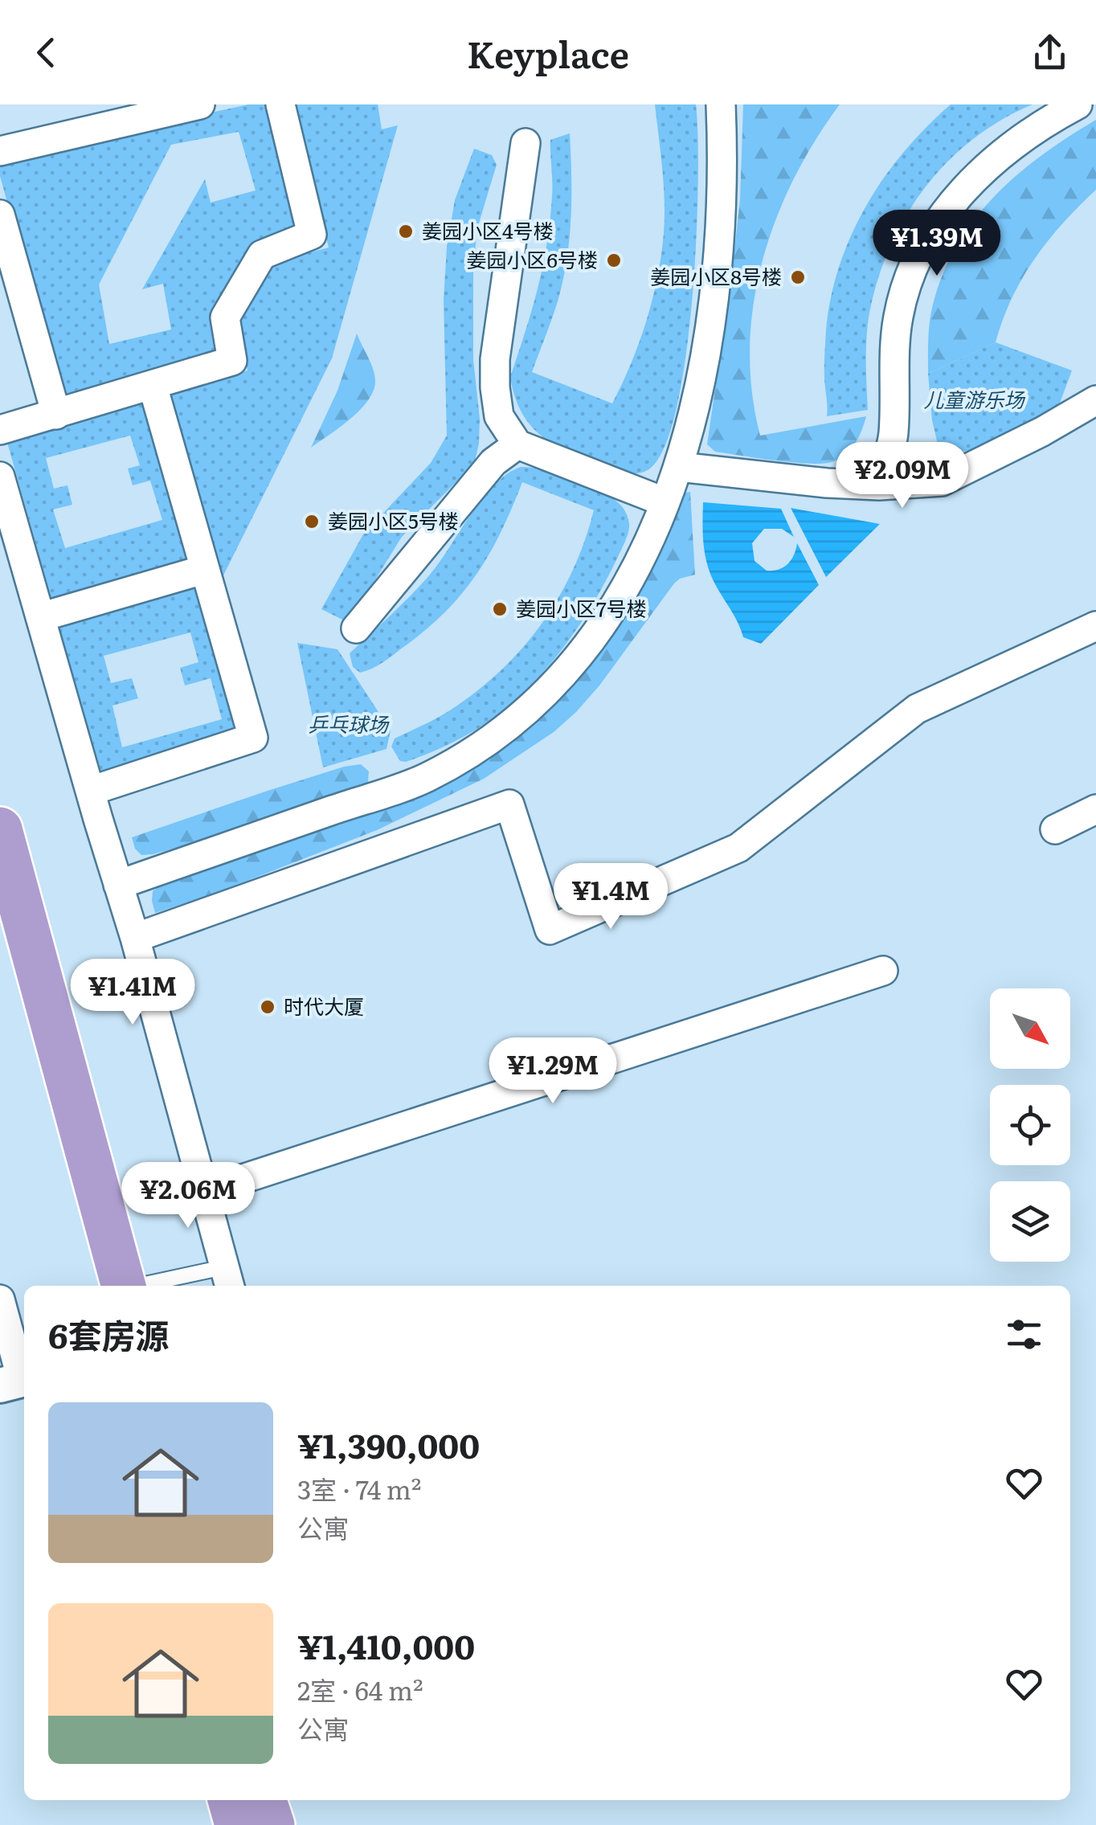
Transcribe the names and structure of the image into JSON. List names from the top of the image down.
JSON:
{
  "parks": ["儿童游乐场", "乒乓球场"],
  "places": [
    "姜园小区4号楼",
    "姜园小区6号楼",
    "姜园小区8号楼",
    "姜园小区5号楼",
    "姜园小区7号楼",
    "时代大厦"
  ],
  "north": "bottom right",
  "page": {
    "header": "Keyplace",
    "price": [
      "¥1.39M",
      "¥2.09M",
      "¥1.4M",
      "¥1.41M",
      "¥1.29M",
      "¥2.06M"
    ],
    "heading": "6套房源",
    "list": [
      {
        "name": "¥1,390,000",
        "note": "3室 · 74 m² · 公寓"
      },
      {
        "name": "¥1,410,000",
        "note": "2室 · 64 m² · 公寓"
      }
    ]
  }
}
